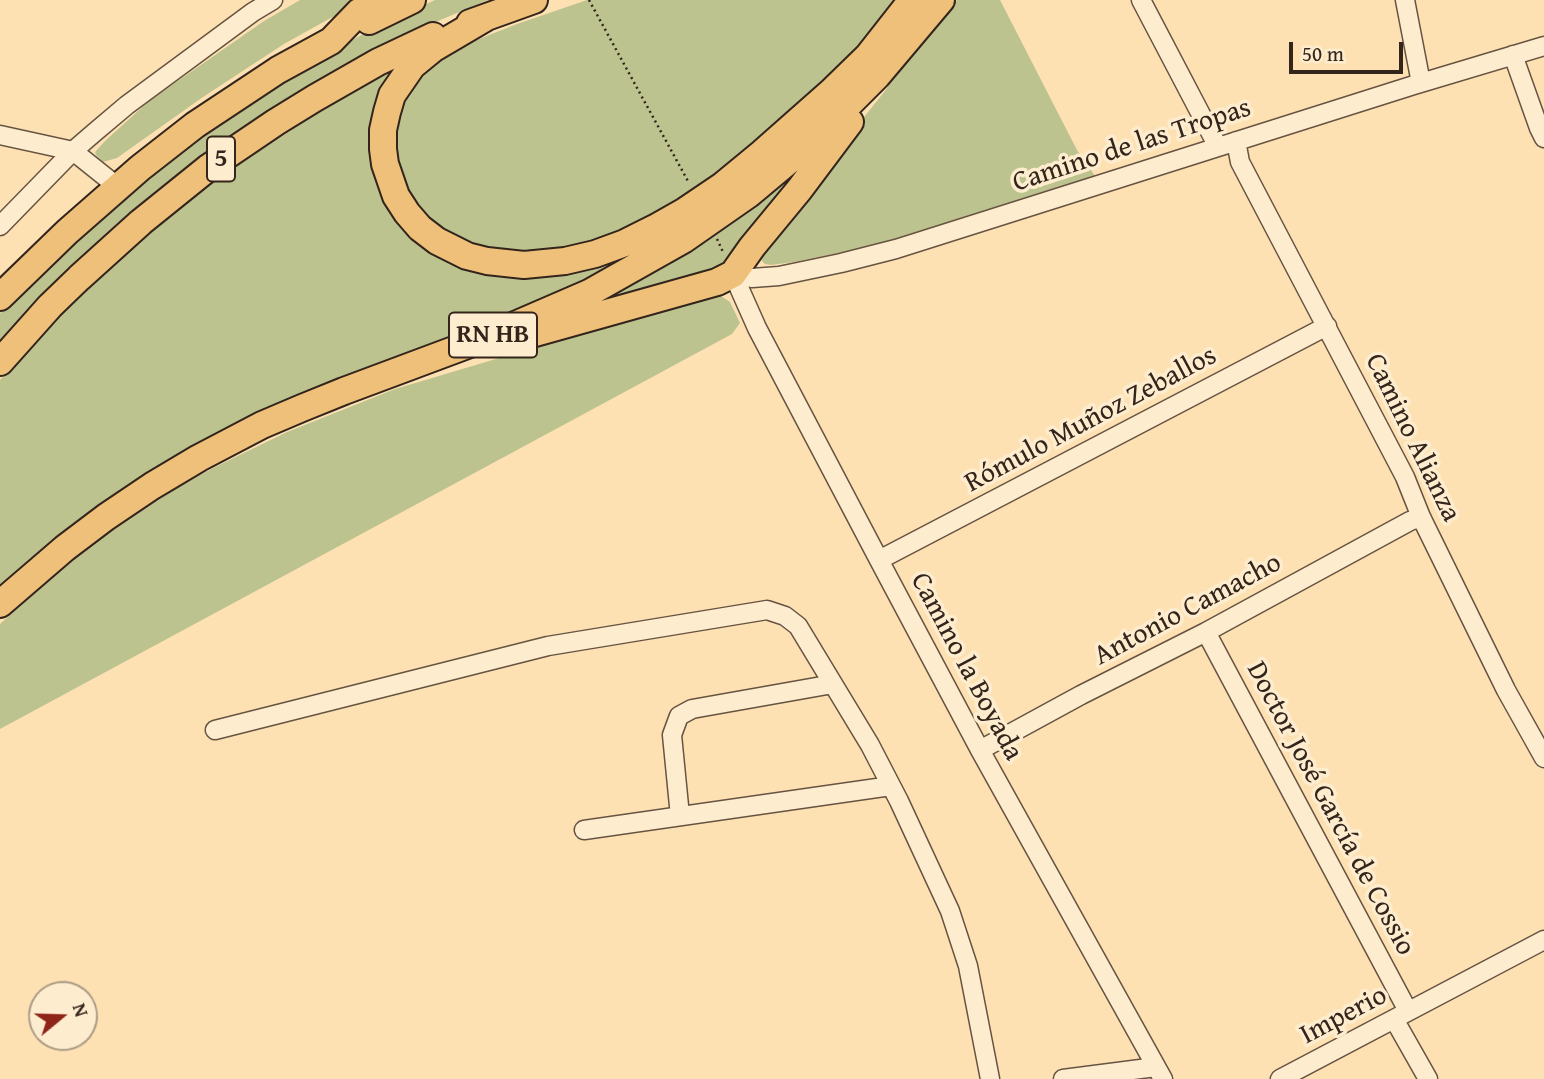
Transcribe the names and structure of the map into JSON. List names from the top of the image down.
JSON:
{
  "streets": {
    "highway": ["5", "RN HB"],
    "street": [
      "Camino de las Tropas",
      "Rómulo Muñoz Zeballos",
      "Camino Alianza",
      "Antonio Camacho",
      "Camino la Boyada",
      "Doctor José García de Cossio",
      "Imperio"
    ]
  },
  "crossings": [
    ["Camino de las Tropas", "Camino Alianza"],
    ["Camino de las Tropas", "Camino la Boyada"],
    ["Rómulo Muñoz Zeballos", "Camino Alianza"],
    ["Rómulo Muñoz Zeballos", "Camino la Boyada"],
    ["Camino Alianza", "Antonio Camacho"],
    ["Antonio Camacho", "Camino la Boyada"],
    ["Antonio Camacho", "Doctor José García de Cossio"],
    ["Doctor José García de Cossio", "Imperio"]
  ],
  "scale_bar": "50 m",
  "north": "right"
}
